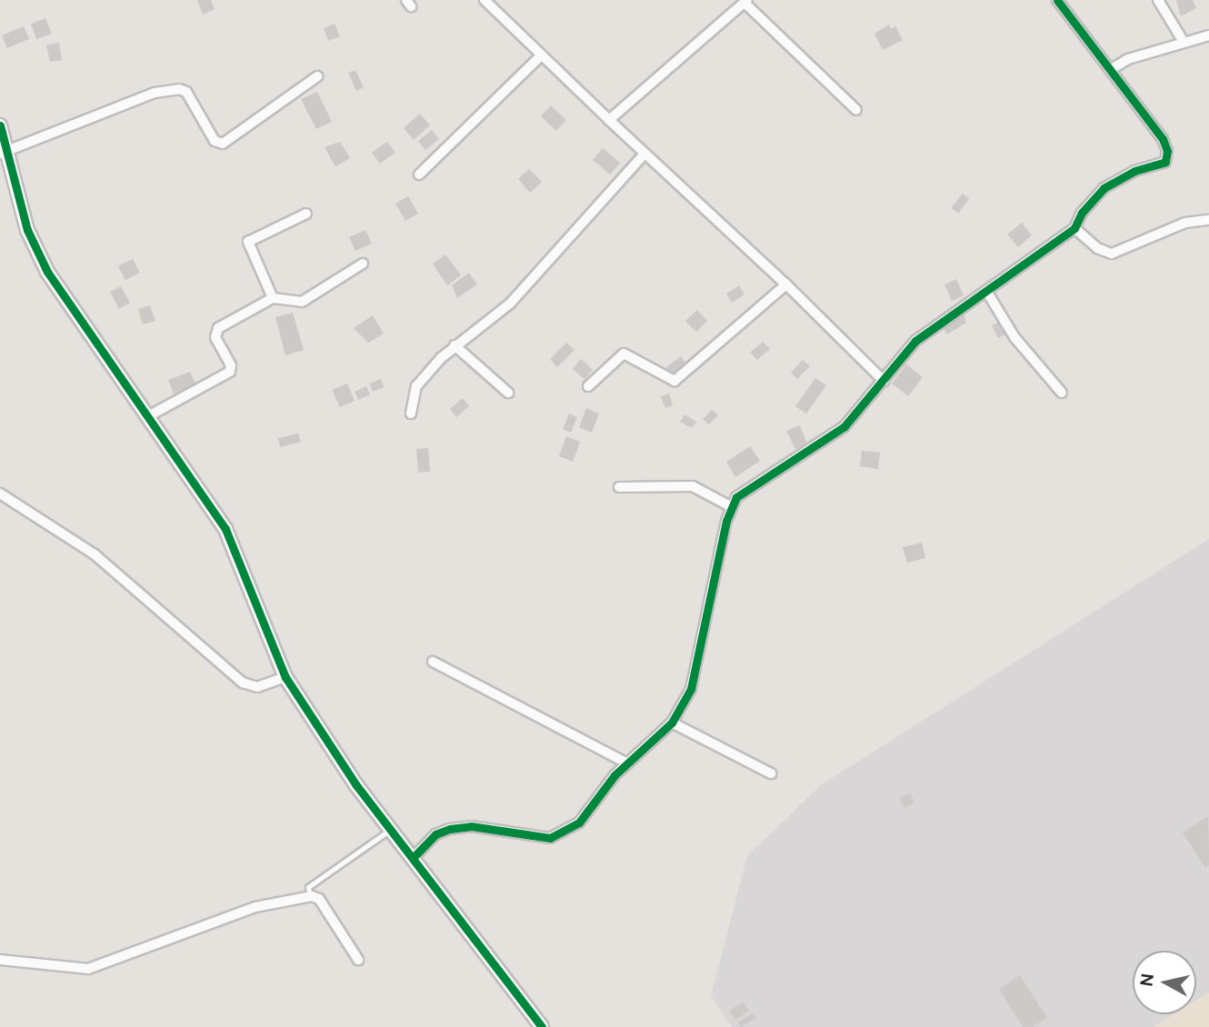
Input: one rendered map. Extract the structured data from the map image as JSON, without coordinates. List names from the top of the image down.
{
  "north": "left"
}
